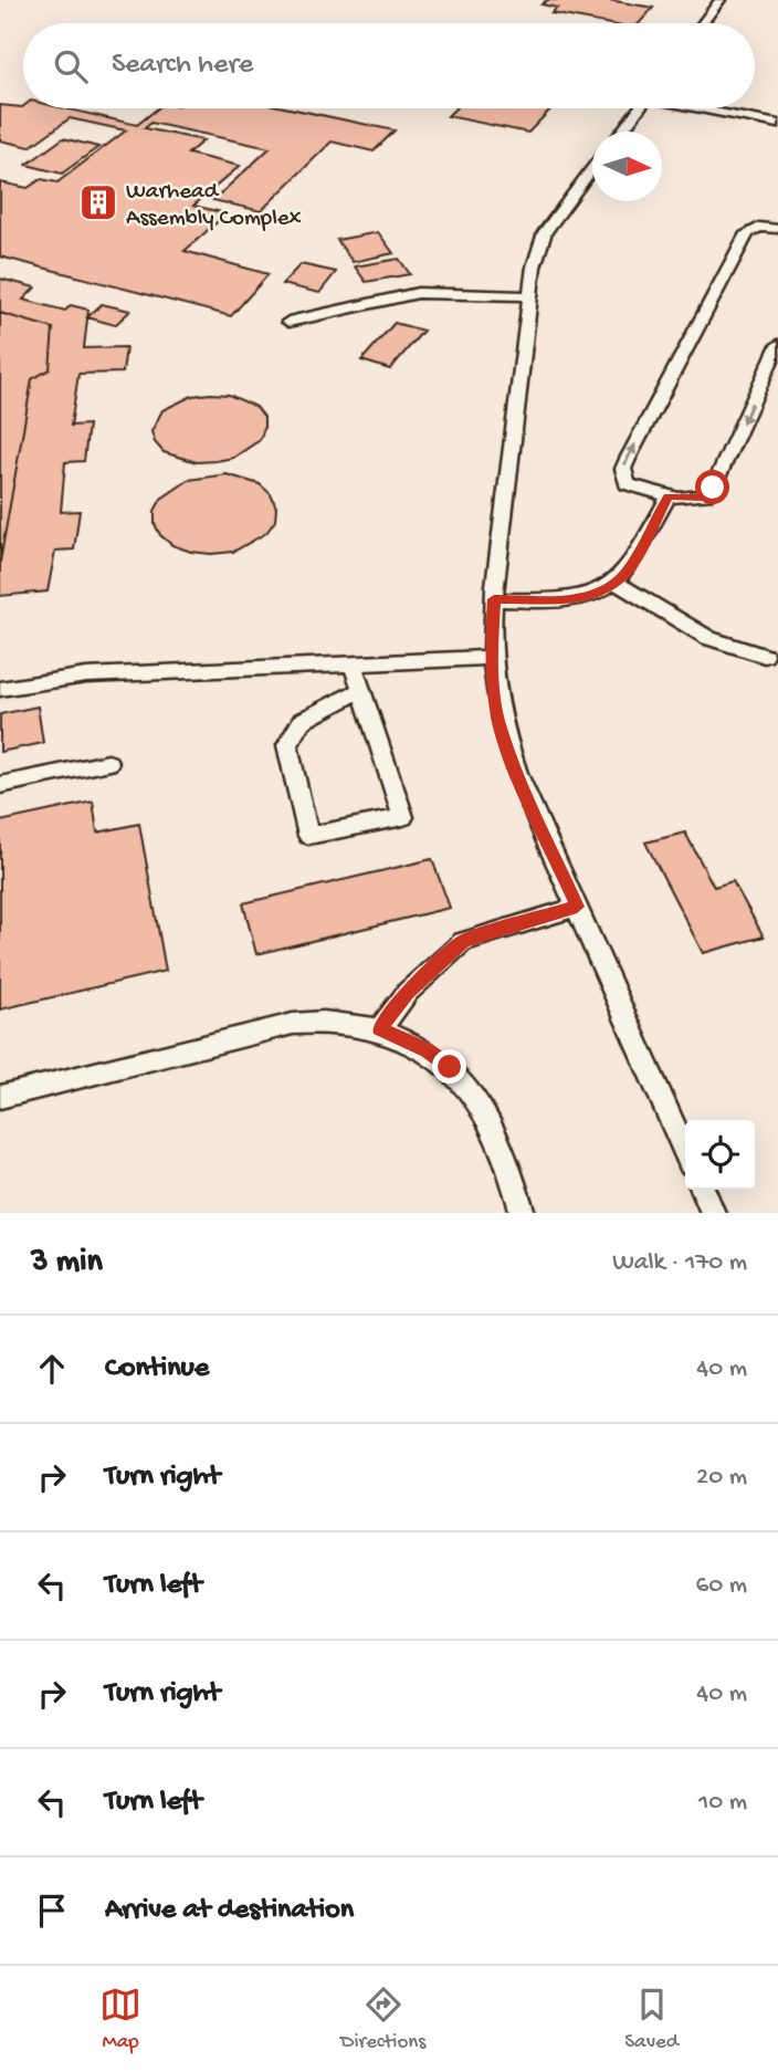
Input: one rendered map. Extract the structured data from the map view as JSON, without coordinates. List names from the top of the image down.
{
  "places": {
    "building": ["Warhead Assembly Complex"]
  },
  "north": "right",
  "page": {
    "search": "Search here",
    "heading": ["3 min", "Walk · 170 m"],
    "list": [
      ["Continue", "40 m"],
      ["Turn right", "20 m"],
      ["Turn left", "60 m"],
      ["Turn right", "40 m"],
      ["Turn left", "10 m"],
      "Arrive at destination"
    ],
    "nav": ["Map", "Directions", "Saved"]
  }
}
